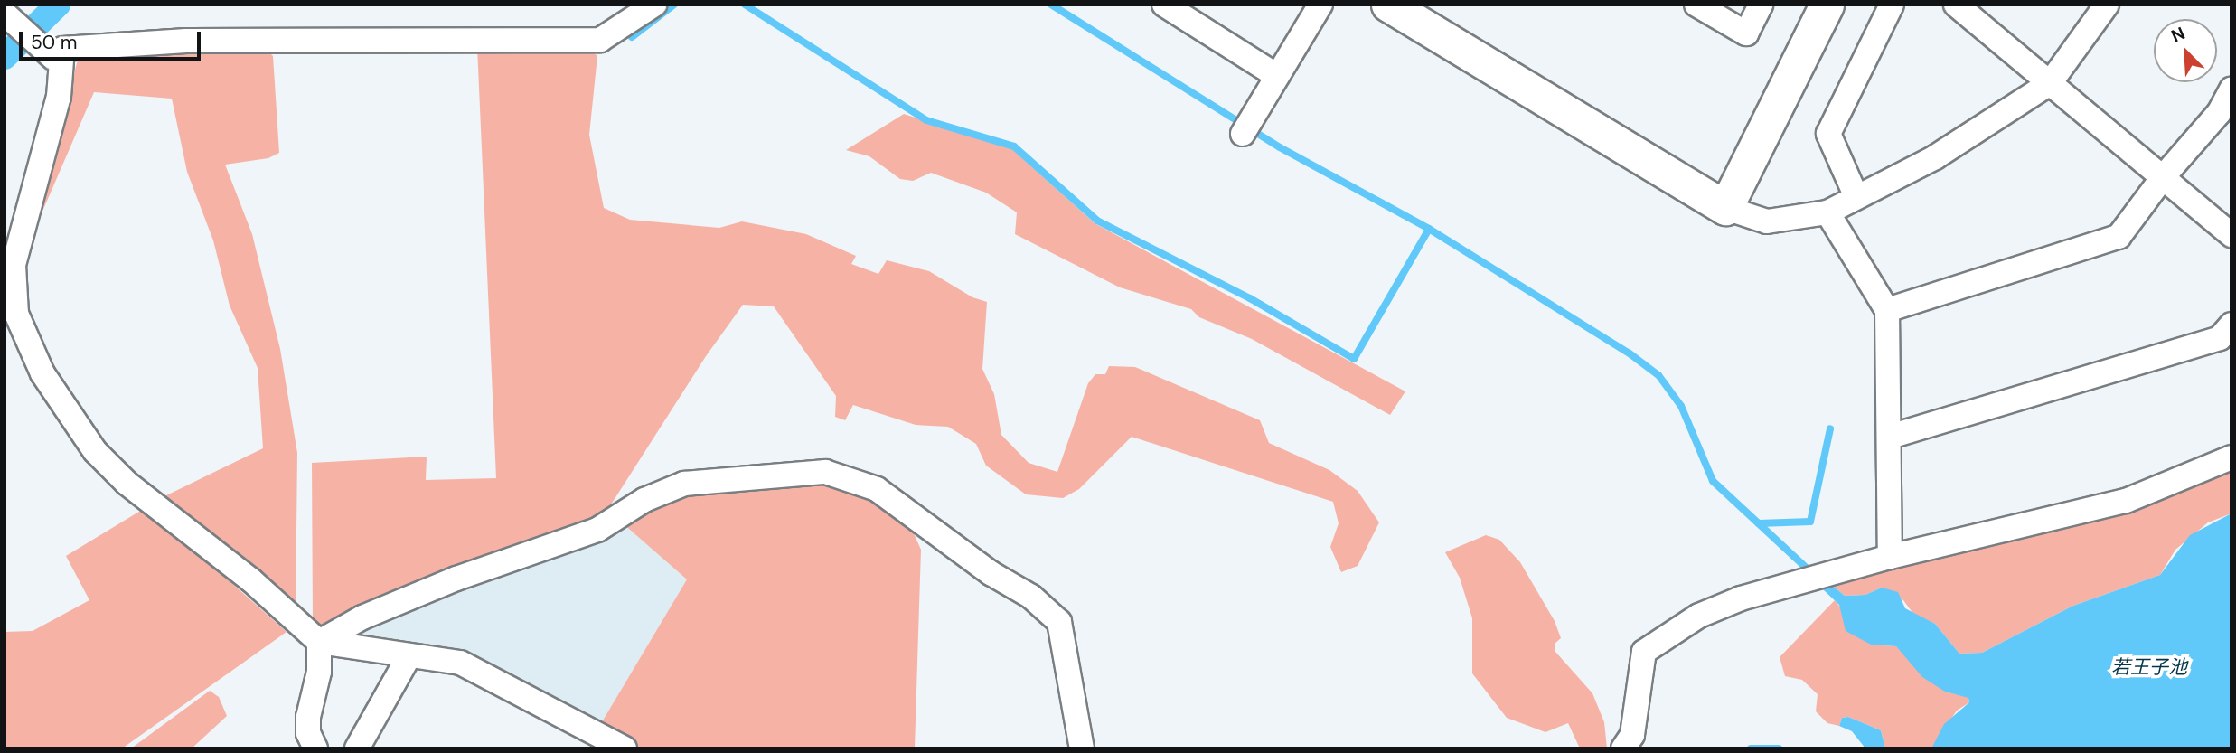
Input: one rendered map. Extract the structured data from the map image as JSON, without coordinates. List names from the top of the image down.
{
  "water": ["若王子池"],
  "scale_bar": "50 m",
  "north": "top left"
}
